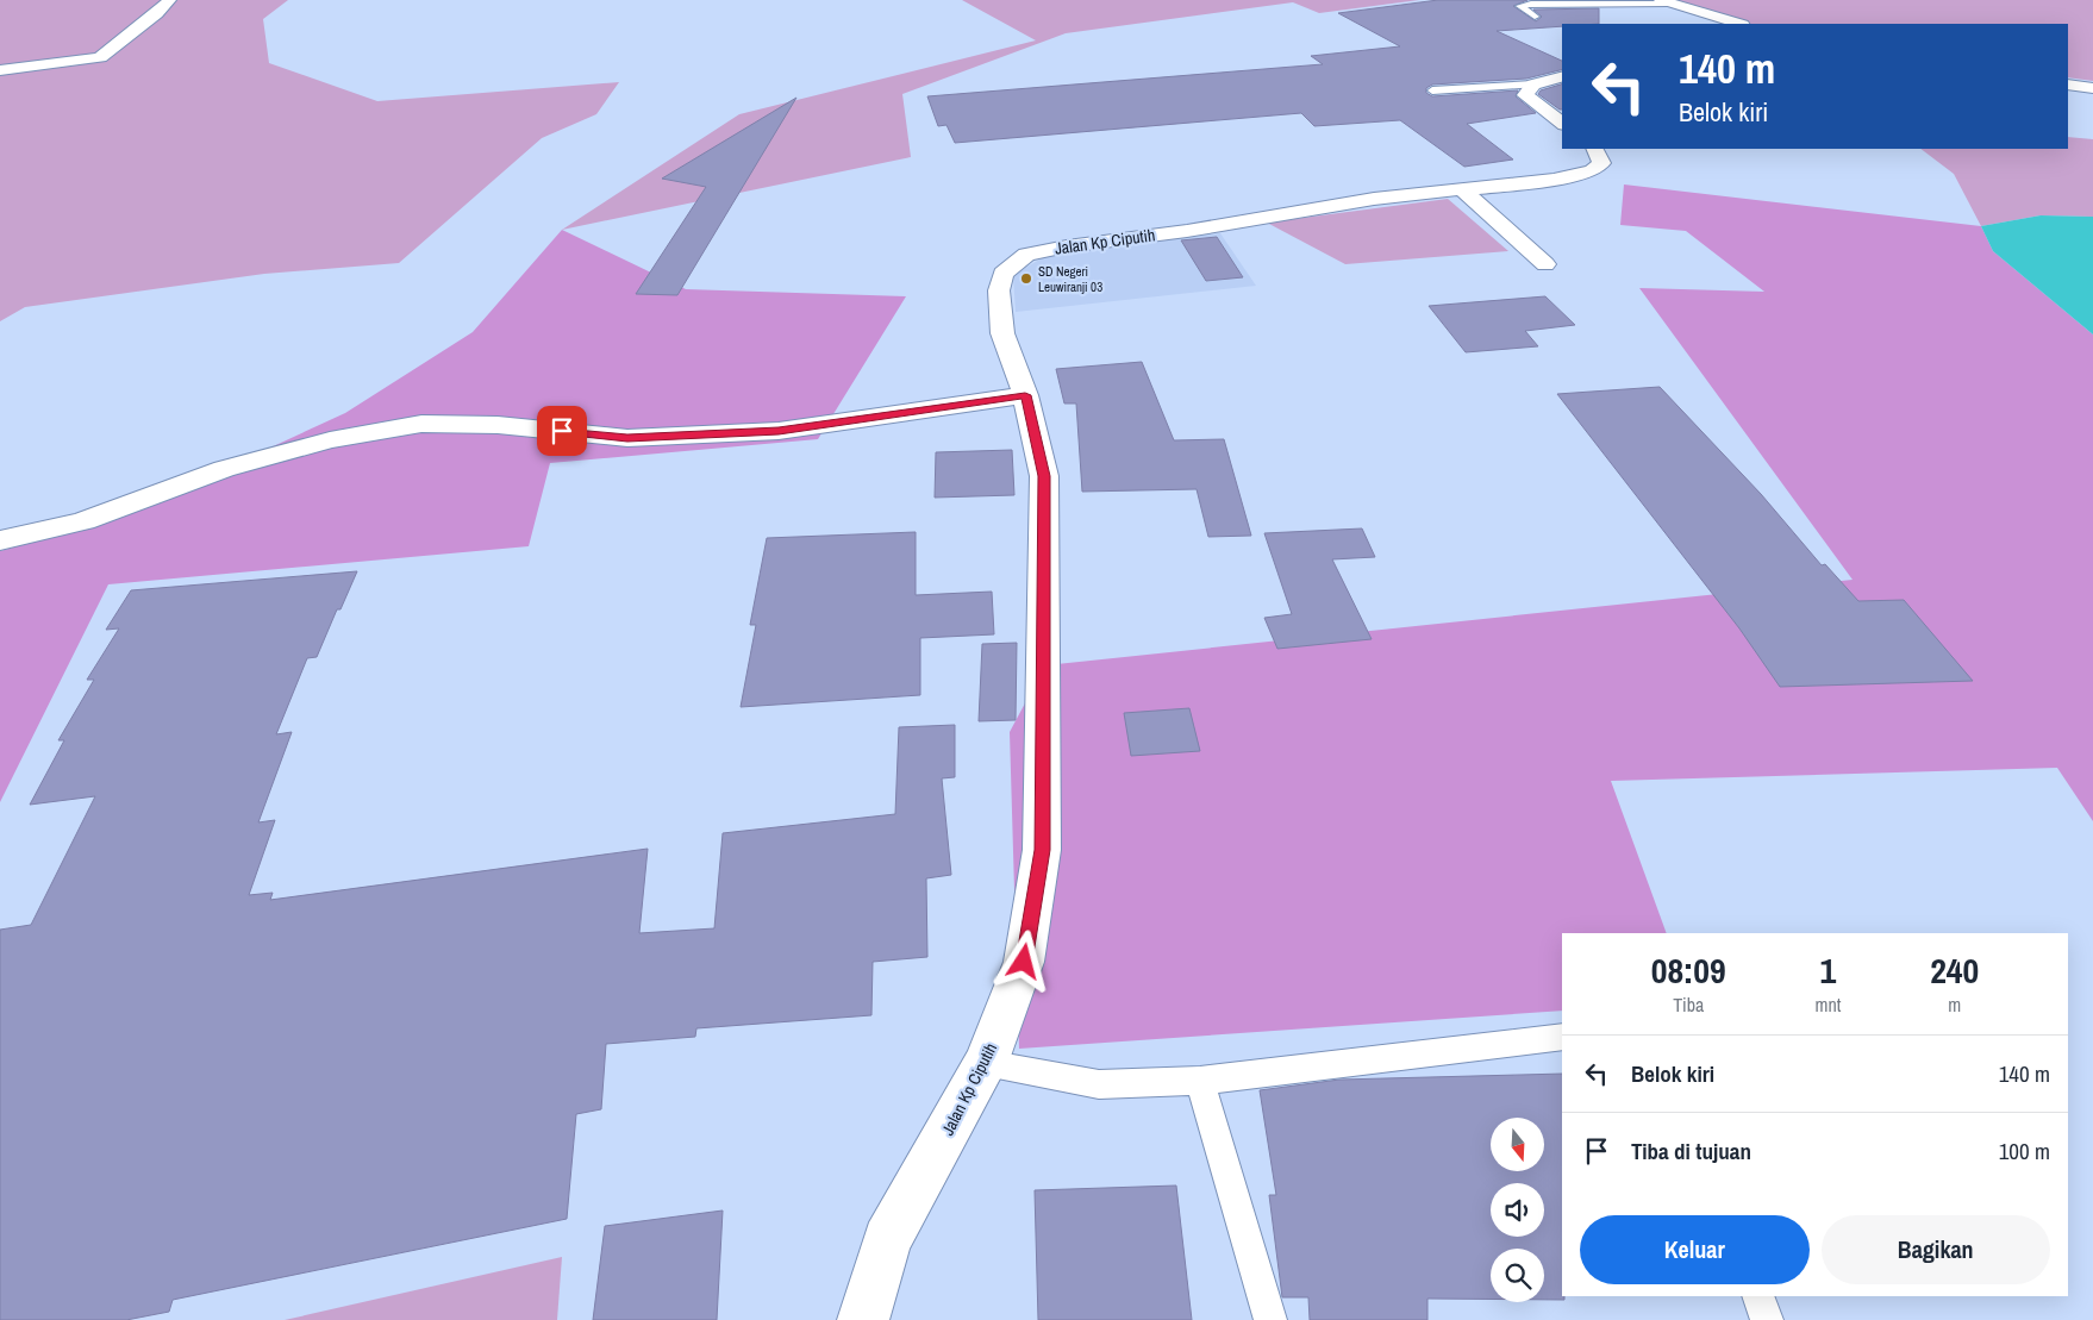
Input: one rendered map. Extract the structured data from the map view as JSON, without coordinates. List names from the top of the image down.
{
  "streets": {
    "street": ["Jalan Kp Ciputih"]
  },
  "places": ["SD Negeri Leuwiranji 03"],
  "north": "bottom",
  "page": {
    "turn": ["140 m", "Belok kiri"],
    "eta": [
      "08:09",
      "Tiba",
      "1",
      "mnt",
      "240",
      "m"
    ],
    "list": [
      {
        "name": "Belok kiri",
        "value": "140 m"
      },
      {
        "name": "Tiba di tujuan",
        "value": "100 m"
      }
    ],
    "buttons": ["Keluar", "Bagikan"]
  }
}
